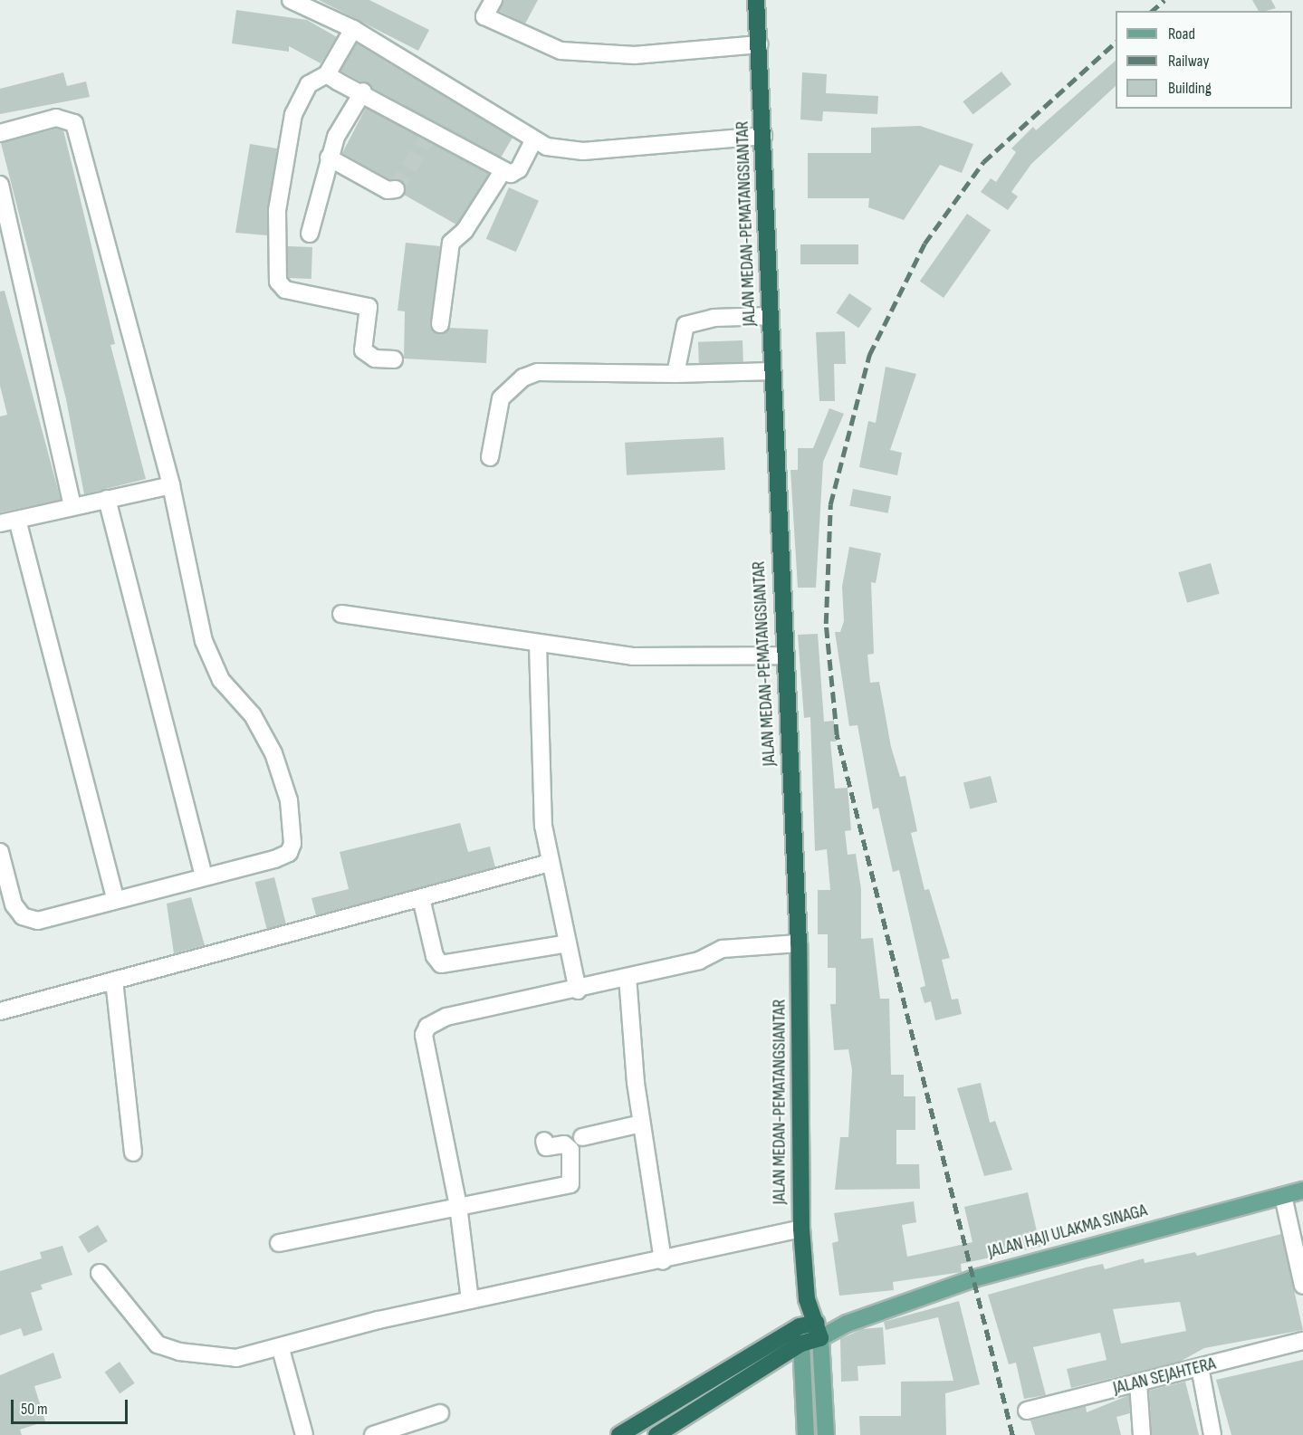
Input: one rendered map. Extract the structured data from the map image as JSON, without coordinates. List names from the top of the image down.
{
  "streets": {
    "highway": ["JALAN MEDAN-PEMATANGSIANTAR"],
    "main road": ["JALAN HAJI ULAKMA SINAGA"],
    "street": ["JALAN SEJAHTERA"]
  },
  "crossings": [
    ["JALAN MEDAN-PEMATANGSIANTAR", "JALAN HAJI ULAKMA SINAGA"]
  ],
  "legend": ["Road", "Railway", "Building"],
  "scale_bar": "50 m"
}
